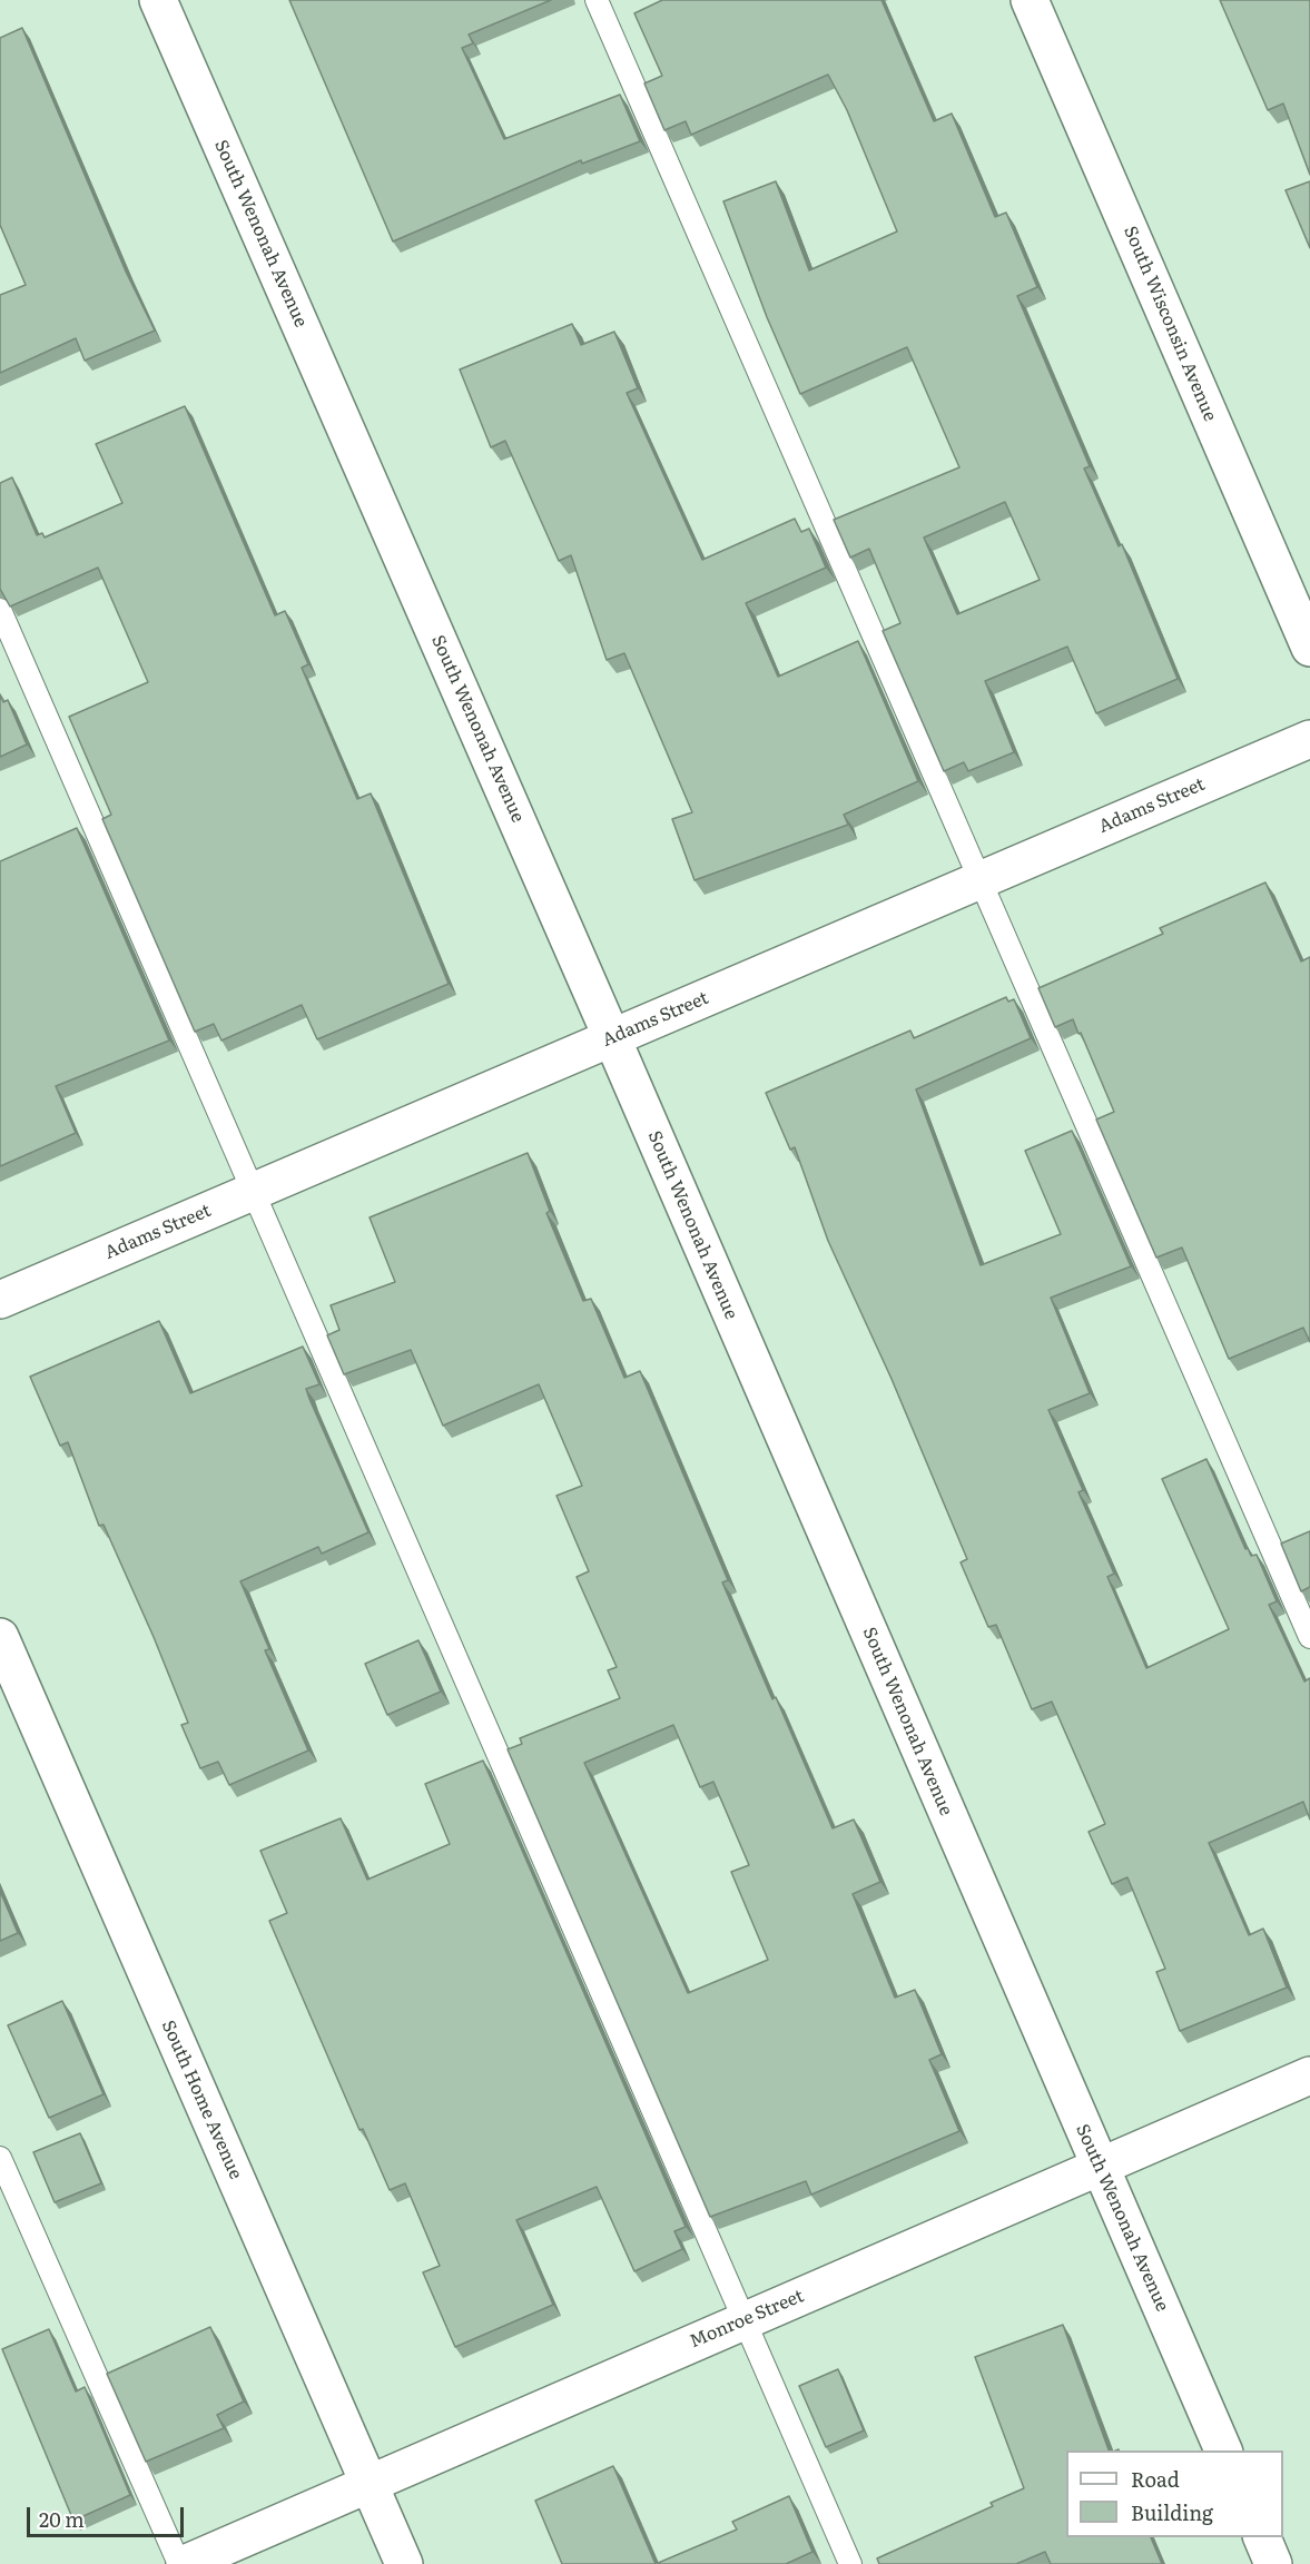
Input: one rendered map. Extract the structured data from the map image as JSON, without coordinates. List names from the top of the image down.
{
  "streets": {
    "street": [
      "South Wenonah Avenue",
      "South Wisconsin Avenue",
      "Adams Street",
      "South Home Avenue",
      "Monroe Street"
    ]
  },
  "crossings": [
    ["South Wenonah Avenue", "Adams Street"],
    ["South Wenonah Avenue", "Monroe Street"],
    ["South Home Avenue", "Monroe Street"]
  ],
  "legend": ["Road", "Building"],
  "scale_bar": "20 m"
}
